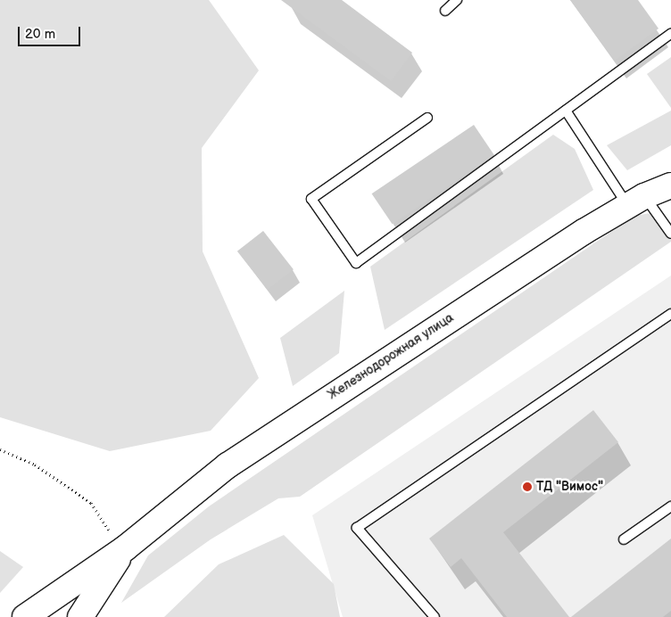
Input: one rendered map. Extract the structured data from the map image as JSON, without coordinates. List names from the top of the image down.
{
  "streets": {
    "street": ["Железнодорожная улица"]
  },
  "places": ["ТД \"Вимос\""],
  "scale_bar": "20 m"
}
